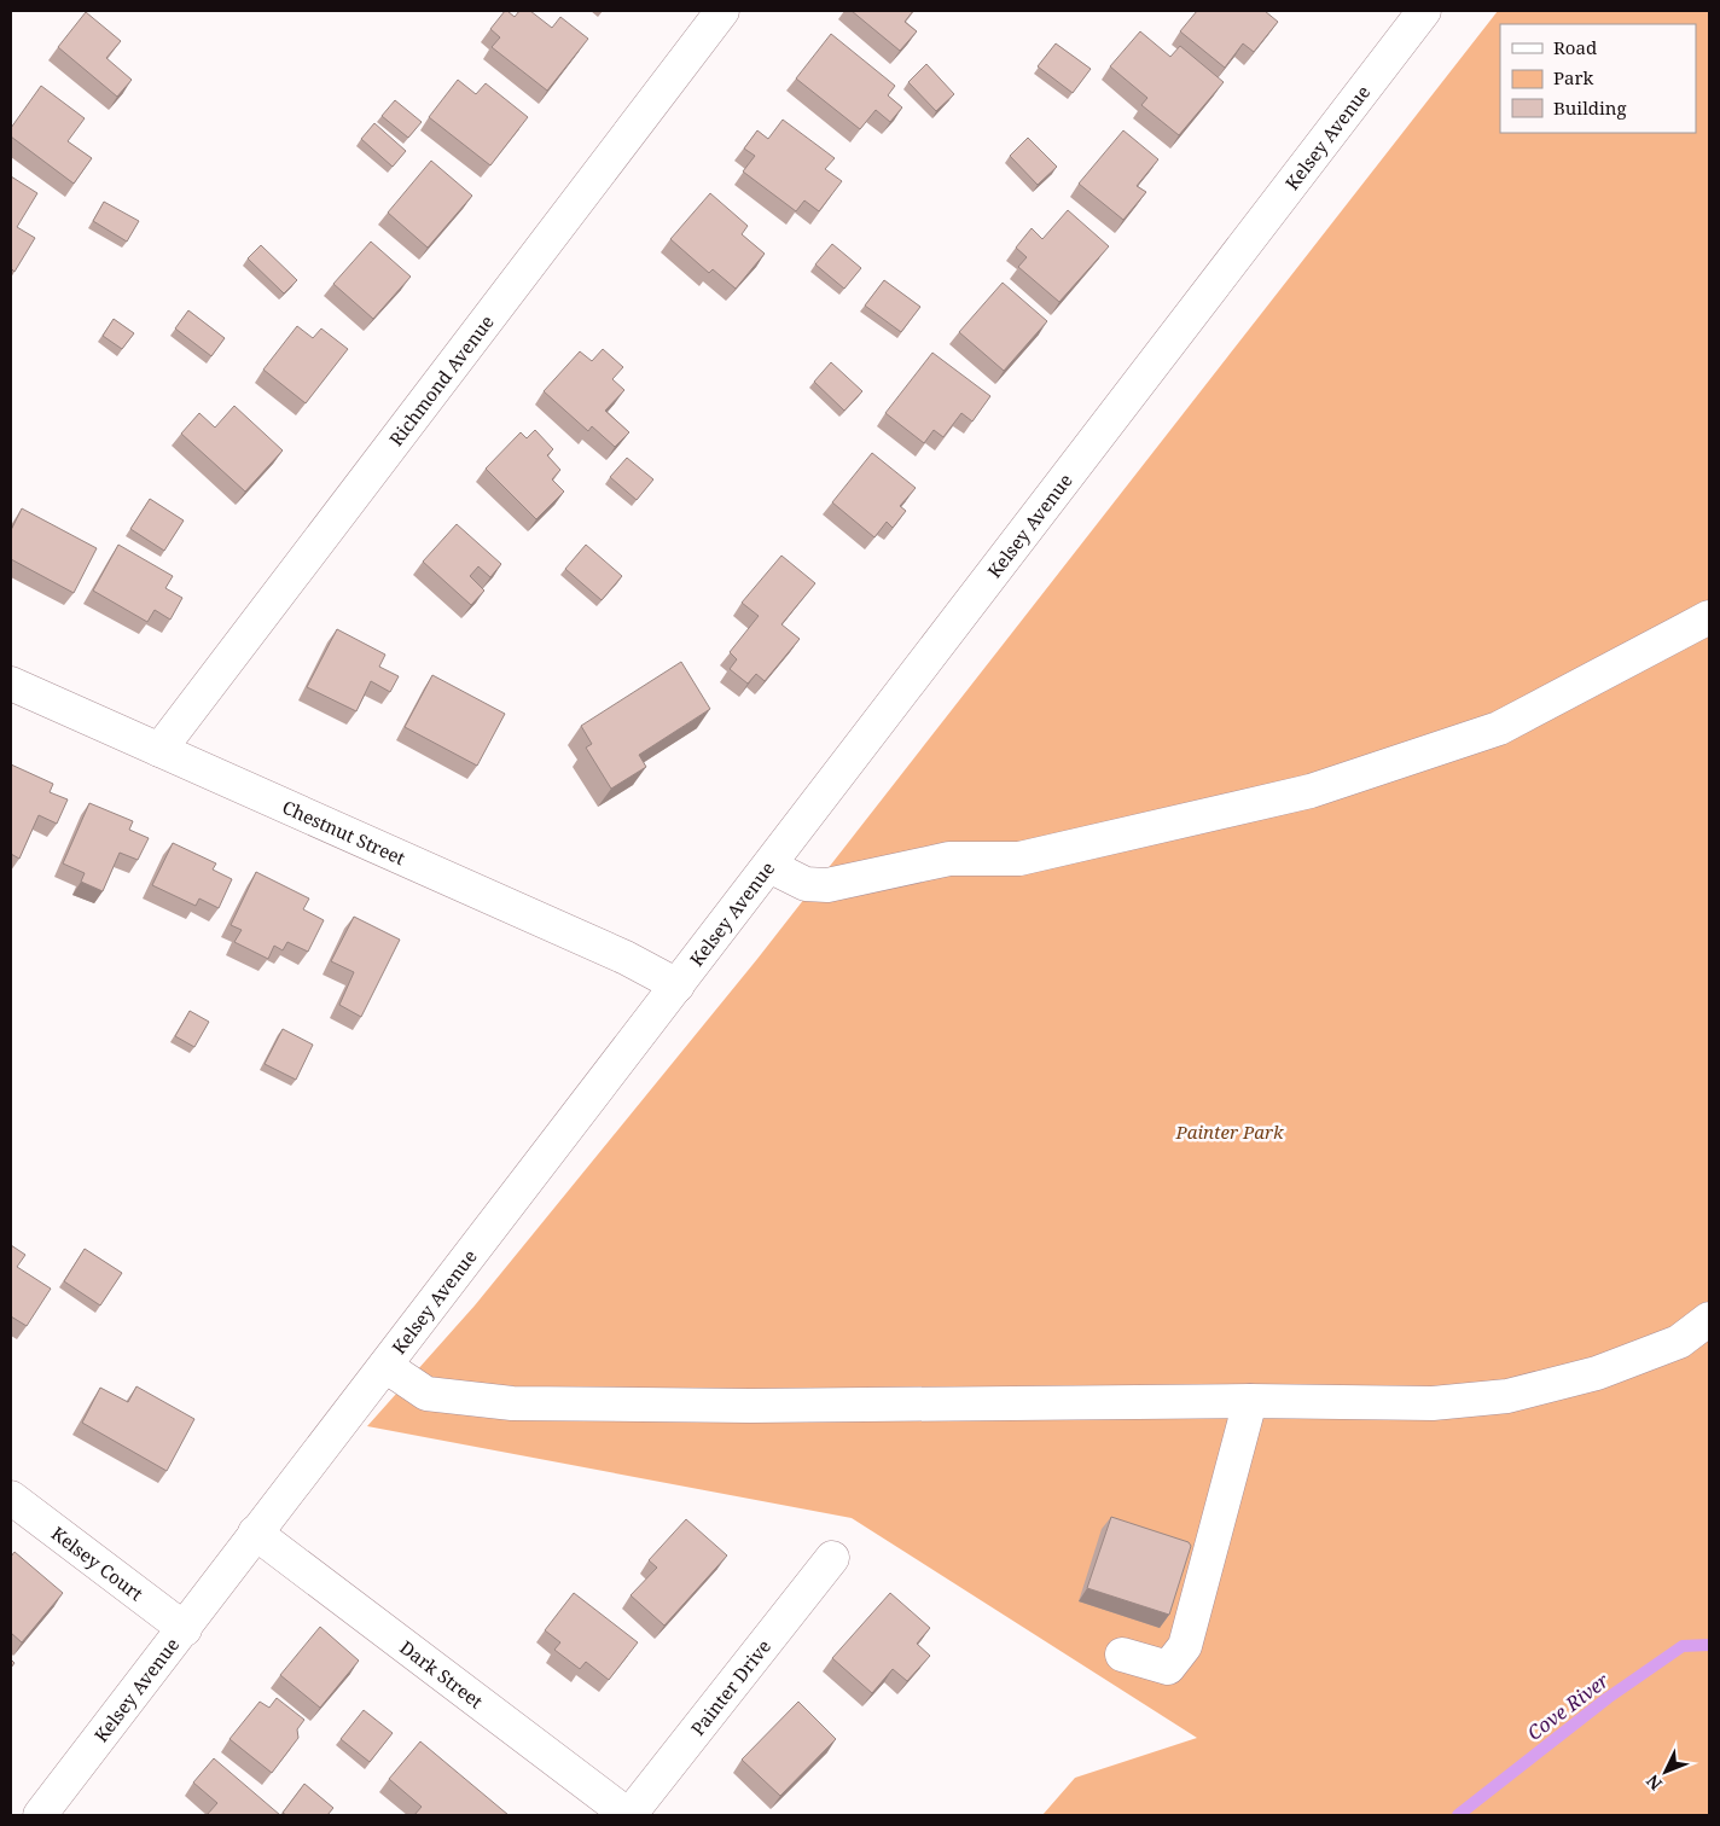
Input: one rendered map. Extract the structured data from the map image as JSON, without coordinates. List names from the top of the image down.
{
  "streets": {
    "street": [
      "Kelsey Avenue",
      "Richmond Avenue",
      "Chestnut Street",
      "Kelsey Court",
      "Dark Street",
      "Painter Drive"
    ]
  },
  "crossings": [
    ["Kelsey Avenue", "Chestnut Street"],
    ["Kelsey Avenue", "Kelsey Court"],
    ["Kelsey Avenue", "Dark Street"],
    ["Richmond Avenue", "Chestnut Street"],
    ["Dark Street", "Painter Drive"]
  ],
  "water": ["Cove River"],
  "parks": ["Painter Park"],
  "legend": ["Road", "Park", "Building"],
  "north": "bottom left"
}
